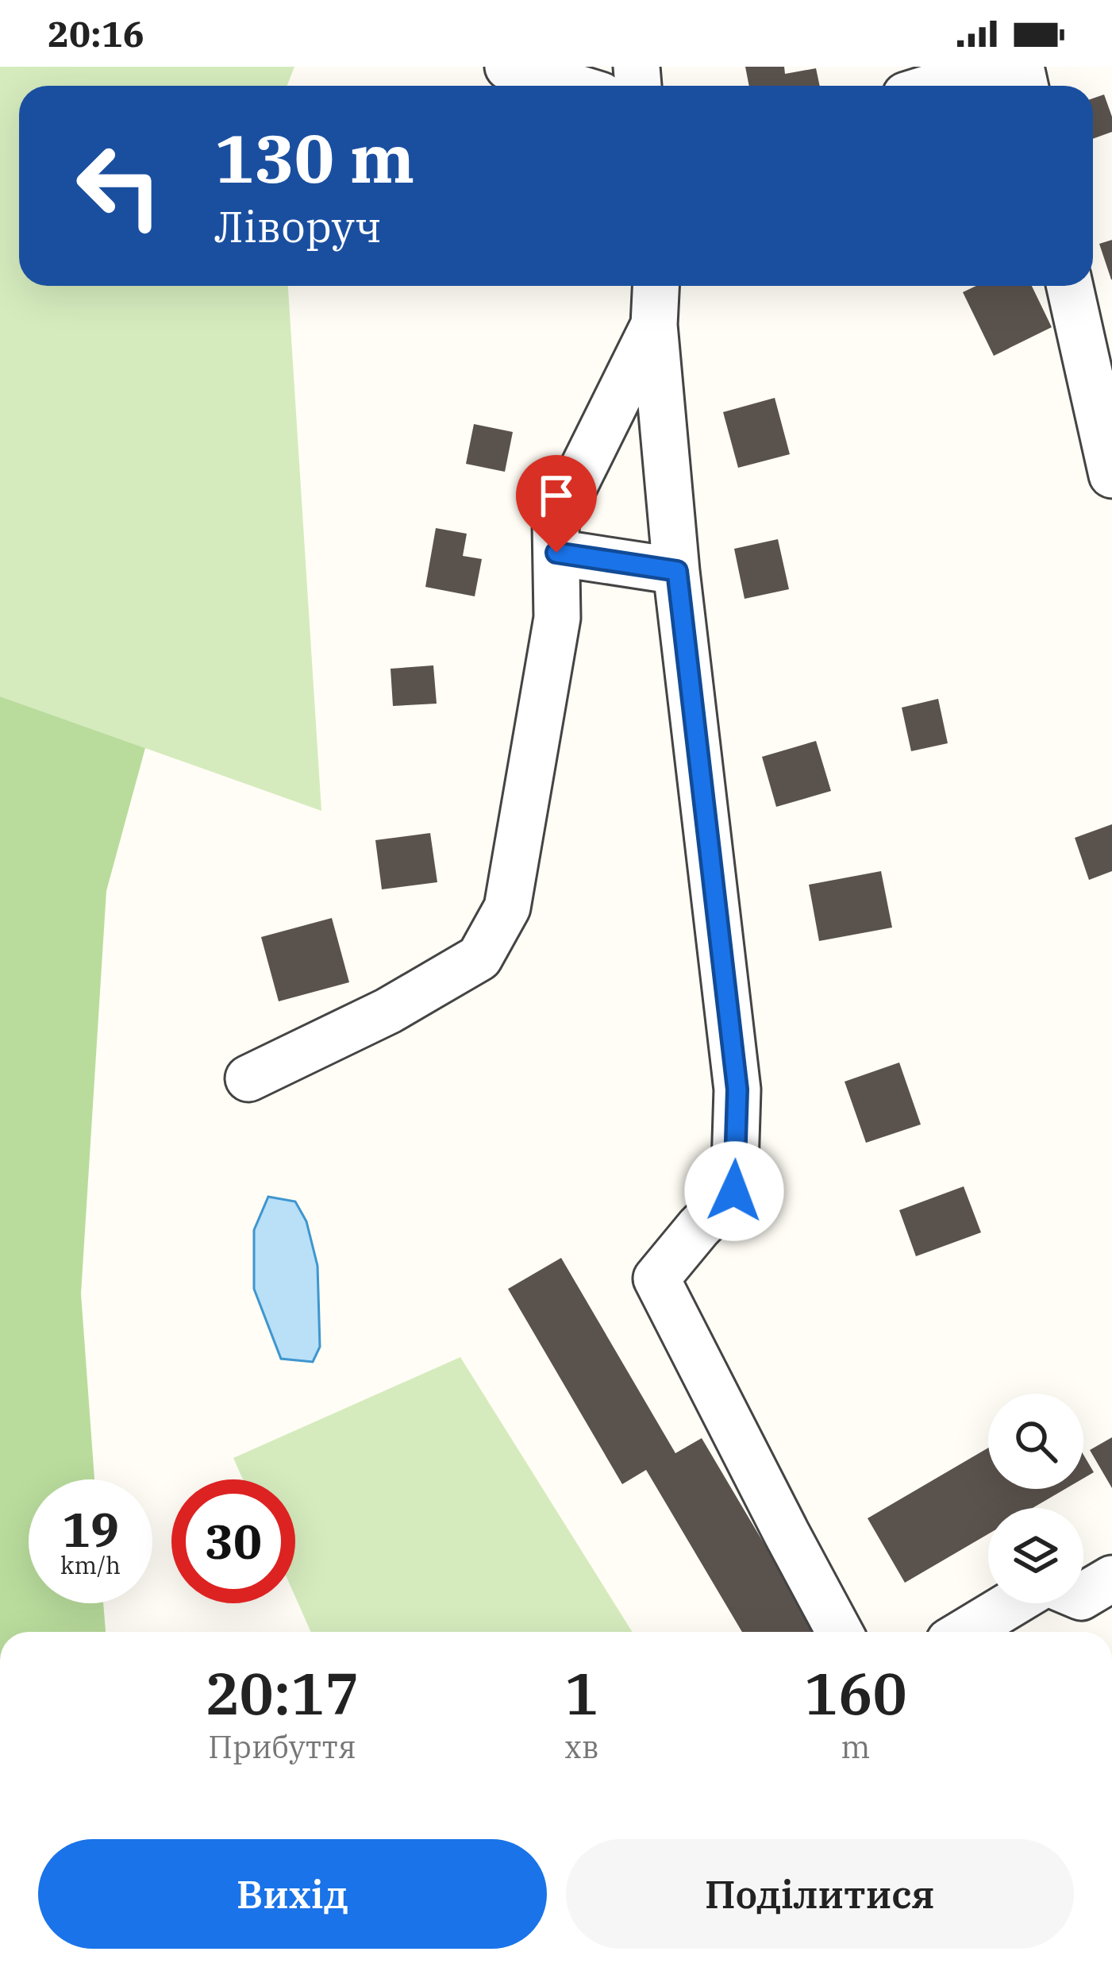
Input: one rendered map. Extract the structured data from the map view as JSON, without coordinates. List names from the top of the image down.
{
  "page": {
    "status": "20:16",
    "turn": ["130 m", "Ліворуч"],
    "speed": "19 km/h",
    "limit": "30",
    "eta": [
      "20:17",
      "Прибуття",
      "1",
      "хв",
      "160",
      "m"
    ],
    "buttons": ["Вихід", "Поділитися"]
  }
}
